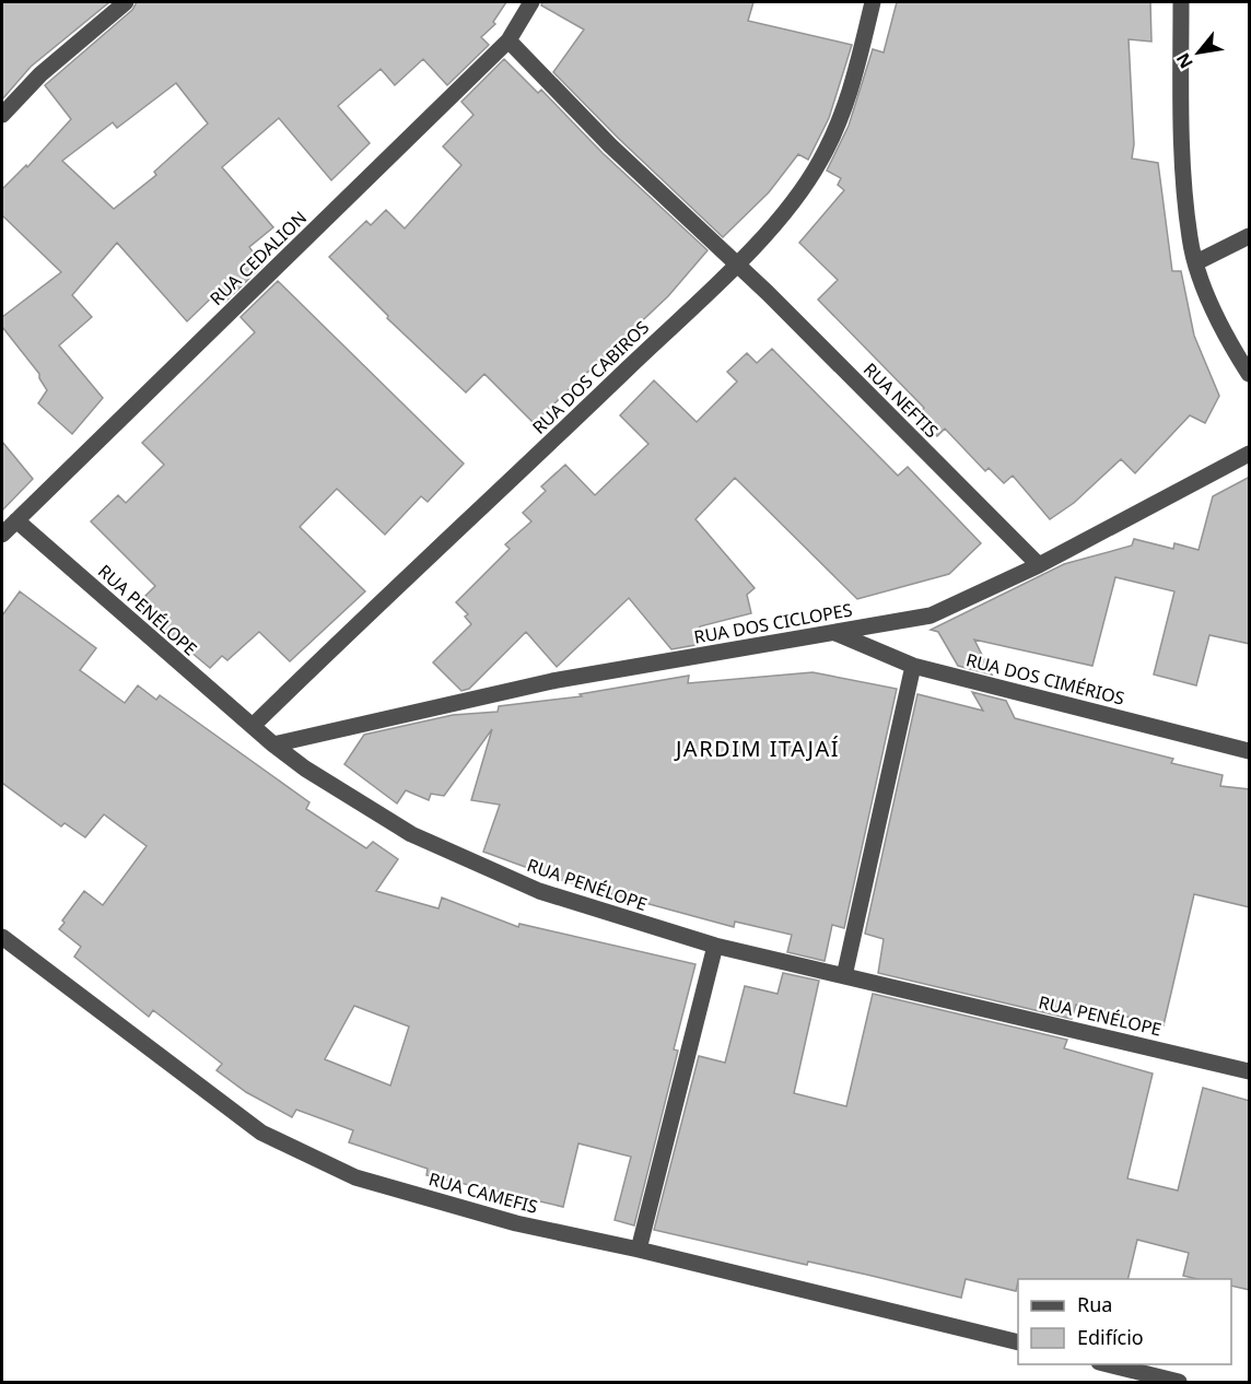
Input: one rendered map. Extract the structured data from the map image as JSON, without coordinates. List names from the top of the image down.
{
  "streets": {
    "street": [
      "RUA CEDALION",
      "RUA DOS CABIROS",
      "RUA NEFTIS",
      "RUA PENÉLOPE",
      "RUA DOS CICLOPES",
      "RUA DOS CIMÉRIOS",
      "RUA CAMEFIS"
    ]
  },
  "crossings": [
    ["RUA CEDALION", "RUA NEFTIS"],
    ["RUA CEDALION", "RUA PENÉLOPE"],
    ["RUA DOS CABIROS", "RUA NEFTIS"],
    ["RUA DOS CABIROS", "RUA PENÉLOPE"],
    ["RUA NEFTIS", "RUA DOS CICLOPES"],
    ["RUA PENÉLOPE", "RUA DOS CICLOPES"],
    ["RUA DOS CICLOPES", "RUA DOS CIMÉRIOS"]
  ],
  "districts": ["JARDIM ITAJAÍ"],
  "legend": ["Rua", "Edifício"],
  "north": "bottom left"
}
